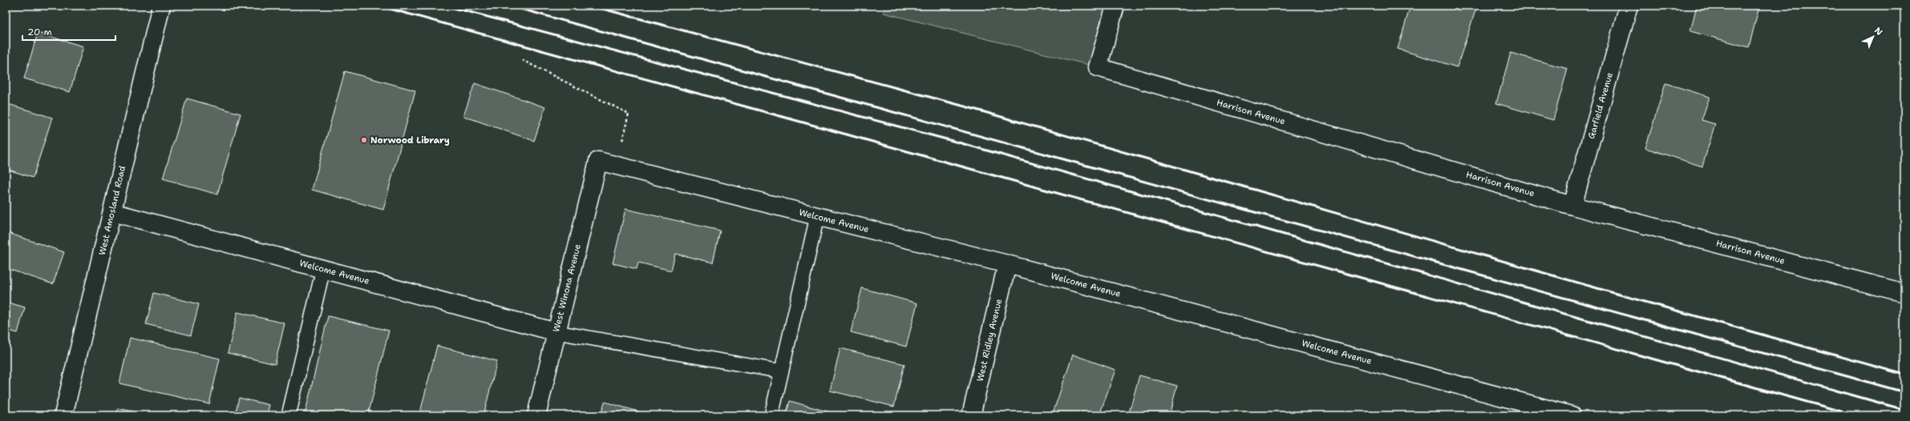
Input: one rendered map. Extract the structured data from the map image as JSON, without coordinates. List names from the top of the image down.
{
  "streets": {
    "street": [
      "Garfield Avenue",
      "Harrison Avenue",
      "West Amosland Road",
      "Welcome Avenue",
      "West Winona Avenue",
      "West Ridley Avenue"
    ]
  },
  "crossings": [
    ["Garfield Avenue", "Harrison Avenue"],
    ["West Amosland Road", "Welcome Avenue"],
    ["Welcome Avenue", "West Winona Avenue"],
    ["Welcome Avenue", "West Ridley Avenue"]
  ],
  "places": ["Norwood Library"],
  "scale_bar": "20 m",
  "north": "top right"
}
